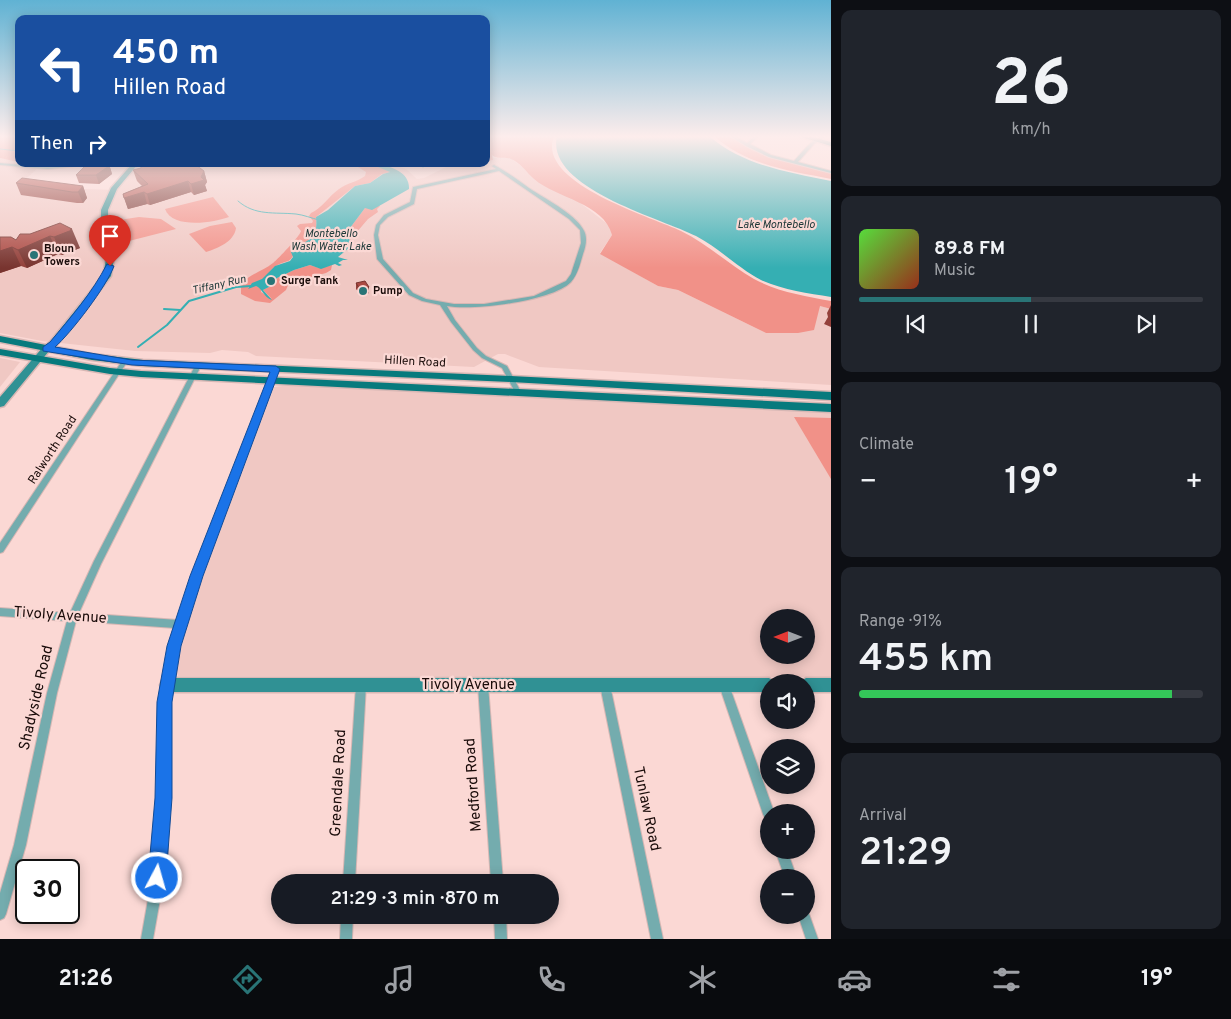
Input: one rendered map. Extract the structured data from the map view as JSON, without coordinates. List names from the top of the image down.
{
  "streets": {
    "main road": ["Hillen Road", "Tivoly Avenue"],
    "street": [
      "Ralworth Road",
      "Shadyside Road",
      "Greendale Road",
      "Medford Road",
      "Tunlaw Road"
    ]
  },
  "crossings": [
    ["Hillen Road", "Ralworth Road"],
    ["Hillen Road", "Shadyside Road"],
    ["Tivoly Avenue", "Shadyside Road"],
    ["Tivoly Avenue", "Greendale Road"],
    ["Tivoly Avenue", "Medford Road"],
    ["Tivoly Avenue", "Tunlaw Road"]
  ],
  "water": ["Lake Montebello", "Montebello Wash Water Lake", "Tiffany Run"],
  "places": ["Bloun Towers", "Surge Tank", "Pump"],
  "north": "left",
  "page": {
    "tile": [
      ["26", "km/h"],
      "Climate",
      ["Range · 91%", "455 km"],
      ["Arrival", "21:29"]
    ],
    "turn": ["450 m", "Hillen Road"],
    "then": "Then",
    "song": ["89.8 FM", "Music"],
    "heat": ["−", "19°", "+"],
    "map_buttons": ["+", "−"],
    "limit": "30",
    "trip": "21:29 · 3 min · 870 m",
    "tabs": ["21:26", "19°"]
  }
}
